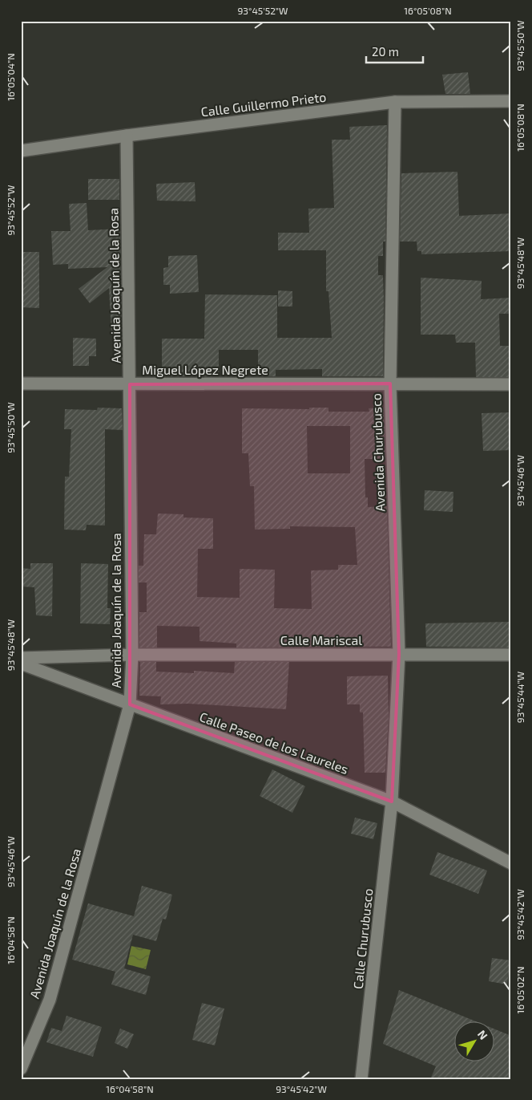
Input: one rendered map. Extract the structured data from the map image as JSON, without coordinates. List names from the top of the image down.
{
  "streets": {
    "street": [
      "Calle Guillermo Prieto",
      "Avenida Joaquín de la Rosa",
      "Miguel López Negrete",
      "Avenida Churubusco",
      "Calle Mariscal",
      "Calle Paseo de los Laureles",
      "Calle Churubusco"
    ]
  },
  "crossings": [
    ["Calle Guillermo Prieto", "Avenida Joaquín de la Rosa"],
    ["Calle Guillermo Prieto", "Avenida Churubusco"],
    ["Avenida Joaquín de la Rosa", "Miguel López Negrete"],
    ["Avenida Joaquín de la Rosa", "Calle Mariscal"],
    ["Avenida Joaquín de la Rosa", "Calle Paseo de los Laureles"],
    ["Miguel López Negrete", "Avenida Churubusco"],
    ["Avenida Churubusco", "Calle Mariscal"],
    ["Avenida Churubusco", "Calle Paseo de los Laureles"],
    ["Avenida Churubusco", "Calle Churubusco"],
    ["Calle Paseo de los Laureles", "Calle Churubusco"]
  ],
  "scale_bar": "20 m",
  "north": "top right",
  "coordinates": [
    "93°45'52\"W",
    "16°05'08\"N",
    "93°45'50\"W",
    "16°05'04\"N",
    "93°45'48\"W",
    "93°45'46\"W",
    "93°45'44\"W",
    "93°45'42\"W",
    "16°04'58\"N",
    "16°05'02\"N"
  ]
}
